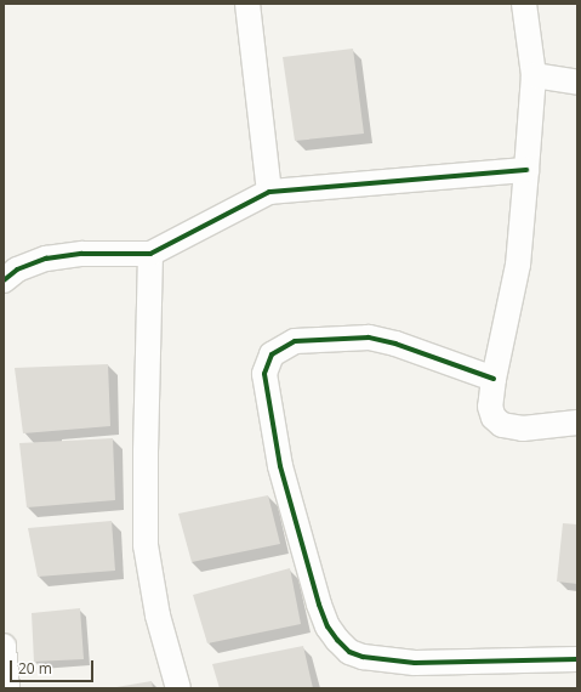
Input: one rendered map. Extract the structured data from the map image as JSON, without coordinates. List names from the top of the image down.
{
  "scale_bar": "20 m"
}
